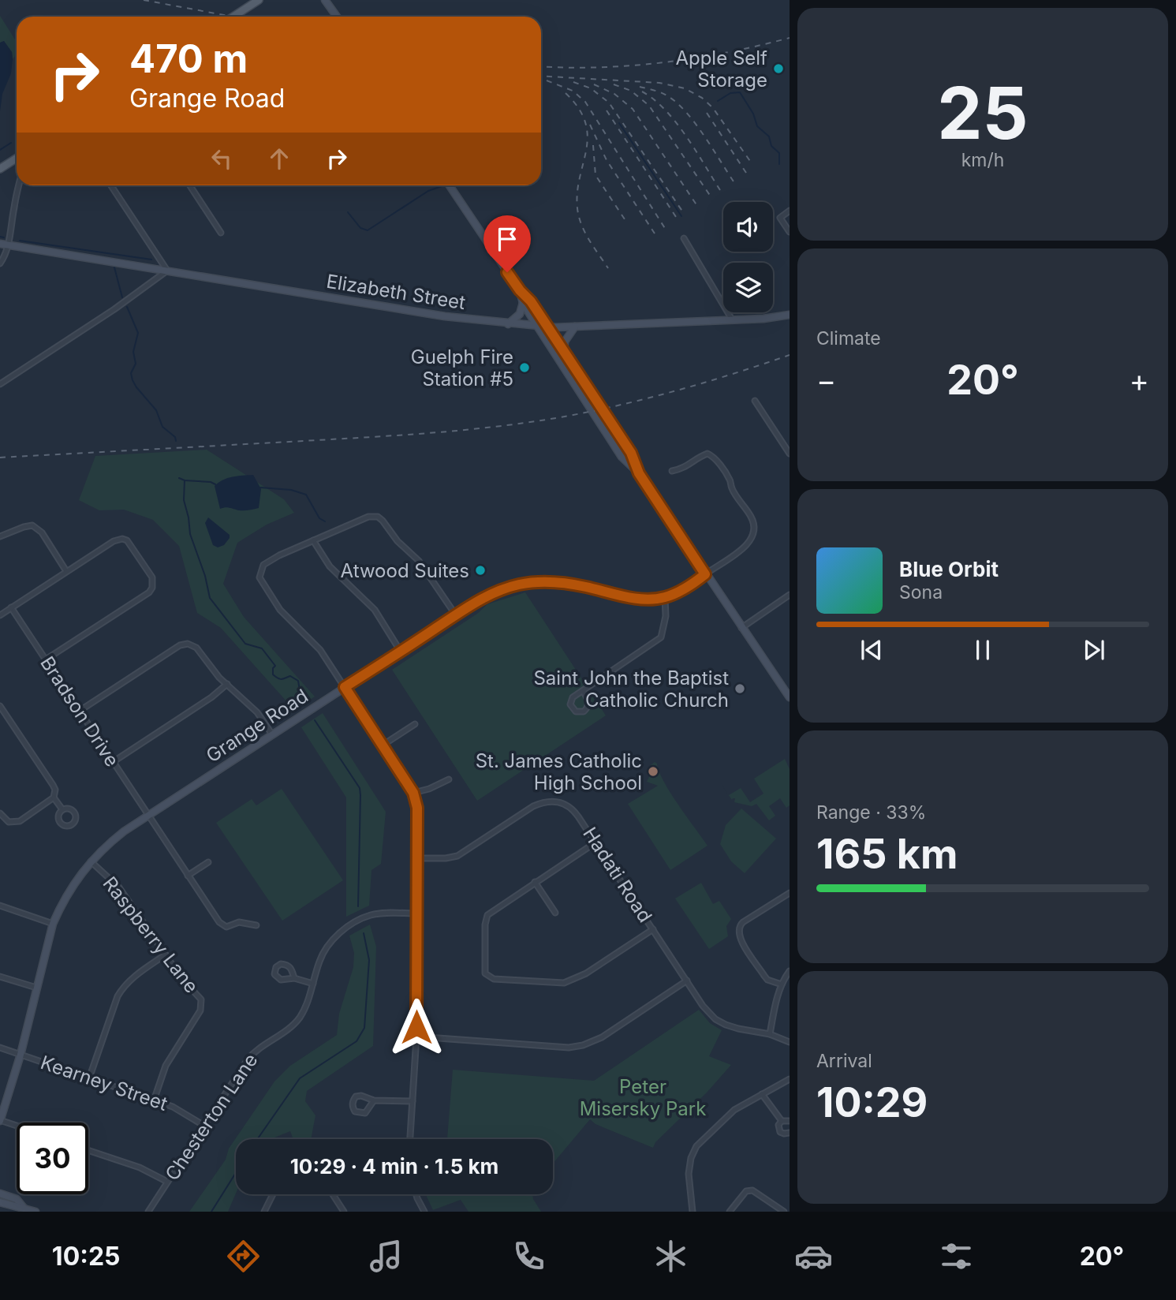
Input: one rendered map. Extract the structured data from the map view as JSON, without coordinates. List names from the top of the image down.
{
  "streets": {
    "main road": ["Elizabeth Street", "Grange Road"],
    "street": [
      "Bradson Drive",
      "Hadati Road",
      "Raspberry Lane",
      "Kearney Street",
      "Chesterton Lane"
    ]
  },
  "crossings": [
    ["Bradson Drive", "Grange Road"],
    ["Grange Road", "Raspberry Lane"],
    ["Grange Road", "Kearney Street"],
    ["Raspberry Lane", "Kearney Street"],
    ["Kearney Street", "Chesterton Lane"]
  ],
  "parks": ["Peter Misersky Park"],
  "places": [
    "Apple Self Storage",
    "Guelph Fire Station #5",
    "Atwood Suites",
    "Saint John the Baptist Catholic Church",
    "St. James Catholic High School"
  ],
  "page": {
    "tile": [
      ["25", "km/h"],
      "Climate",
      ["Range · 33%", "165 km"],
      ["Arrival", "10:29"]
    ],
    "turn": ["470 m", "Grange Road"],
    "heat": ["−", "20°", "+"],
    "song": ["Blue Orbit", "Sona"],
    "limit": "30",
    "trip": "10:29 · 4 min · 1.5 km",
    "tabs": ["10:25", "20°"]
  }
}
